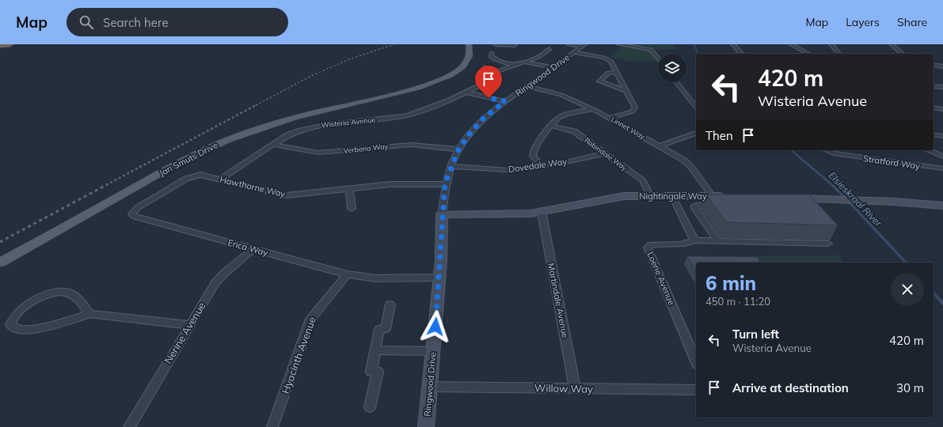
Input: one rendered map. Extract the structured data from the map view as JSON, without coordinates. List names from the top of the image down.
{
  "streets": {
    "main road": ["Jan Smuts Drive"],
    "street": [
      "Ringwood Drive",
      "Wisteria Avenue",
      "Linnet Way",
      "Verbena Way",
      "Robindale Way",
      "Stratford Way",
      "Dovedale Way",
      "Hawthorne Way",
      "Nightingale Way",
      "Erica Way",
      "Loerie Avenue",
      "Martindale Avenue",
      "Nerine Avenue",
      "Hyacinth Avenue",
      "Willow Way"
    ]
  },
  "crossings": [
    ["Ringwood Drive", "Linnet Way"],
    ["Ringwood Drive", "Verbena Way"],
    ["Ringwood Drive", "Dovedale Way"],
    ["Ringwood Drive", "Hawthorne Way"],
    ["Ringwood Drive", "Nightingale Way"],
    ["Ringwood Drive", "Erica Way"],
    ["Ringwood Drive", "Willow Way"],
    ["Wisteria Avenue", "Verbena Way"],
    ["Wisteria Avenue", "Hawthorne Way"],
    ["Linnet Way", "Nightingale Way"],
    ["Robindale Way", "Dovedale Way"],
    ["Robindale Way", "Nightingale Way"],
    ["Hawthorne Way", "Erica Way"],
    ["Nightingale Way", "Martindale Avenue"],
    ["Erica Way", "Nerine Avenue"],
    ["Erica Way", "Hyacinth Avenue"],
    ["Martindale Avenue", "Willow Way"]
  ],
  "water": ["Elsieskraal River"],
  "page": {
    "header": "Map",
    "search": "Search here",
    "nav": ["Map", "Layers", "Share"],
    "turn": ["420 m", "Wisteria Avenue"],
    "then": "Then",
    "heading": ["6 min", "450 m · 11:20"],
    "list": [
      {
        "name": "Turn left",
        "note": "Wisteria Avenue",
        "value": "420 m"
      },
      {
        "name": "Arrive at destination",
        "value": "30 m"
      }
    ]
  }
}
